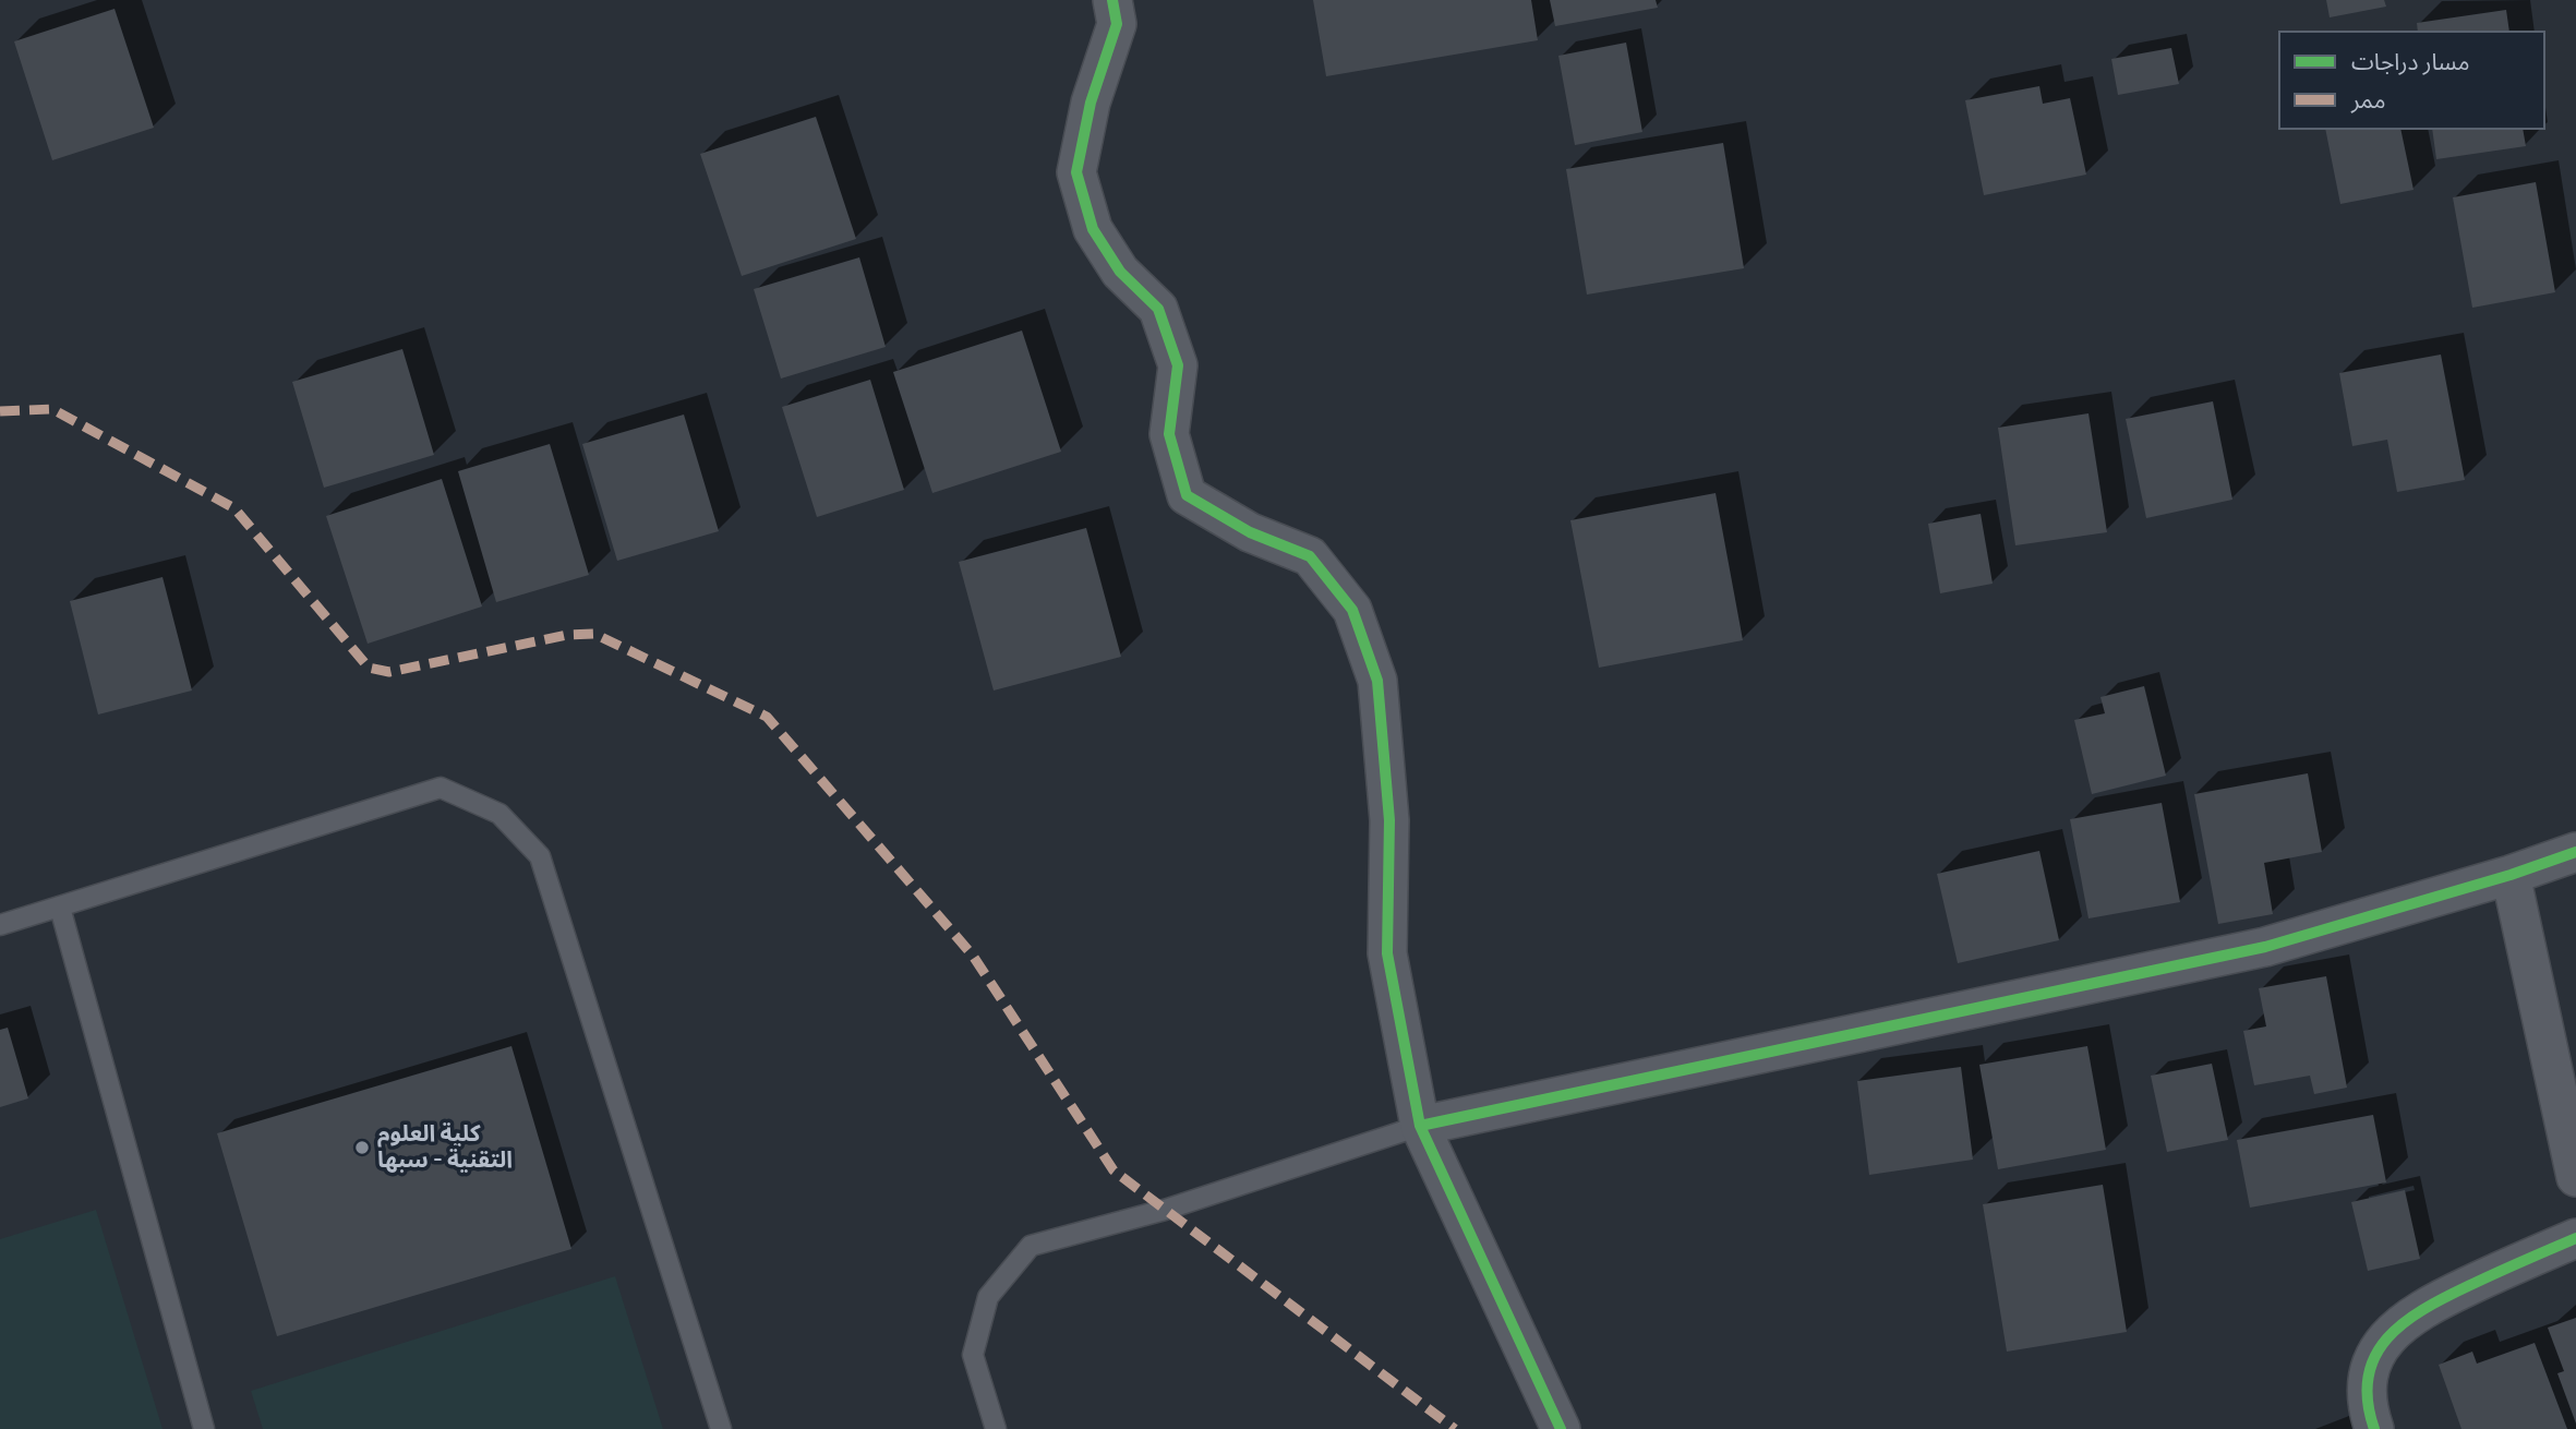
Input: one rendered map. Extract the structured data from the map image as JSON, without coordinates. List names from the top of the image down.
{
  "places": ["كلية العلوم التقنية - سبها"],
  "legend": ["مسار دراجات", "ممر"]
}
